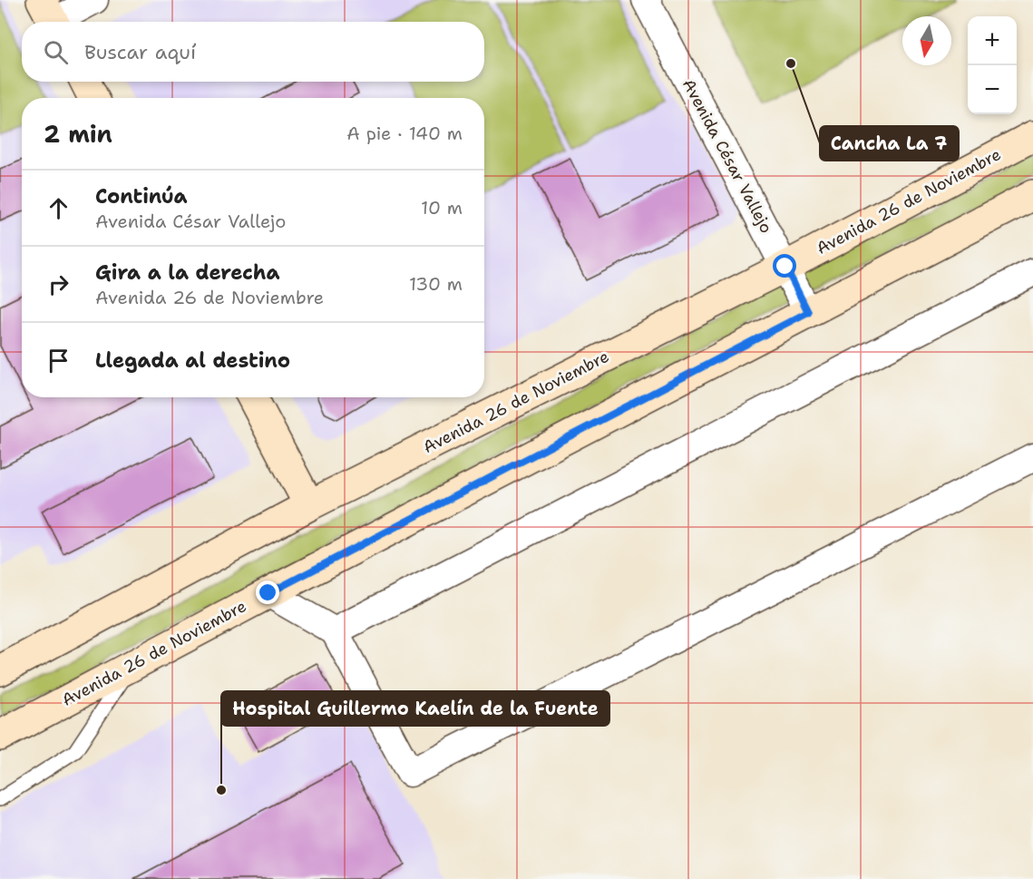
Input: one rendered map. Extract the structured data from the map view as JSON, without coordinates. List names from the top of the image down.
{
  "streets": {
    "main road": ["Avenida 26 de Noviembre"],
    "street": ["Avenida César Vallejo"]
  },
  "crossings": [
    ["Avenida César Vallejo", "Avenida 26 de Noviembre"]
  ],
  "places": ["Cancha La 7", "Hospital Guillermo Kaelín de la Fuente"],
  "north": "bottom",
  "page": {
    "map_buttons": ["+", "−"],
    "search": "Buscar aquí",
    "heading": ["2 min", "A pie · 140 m"],
    "list": [
      ["Continúa", "Avenida César Vallejo", "10 m"],
      ["Gira a la derecha", "Avenida 26 de Noviembre", "130 m"],
      "Llegada al destino"
    ]
  }
}
